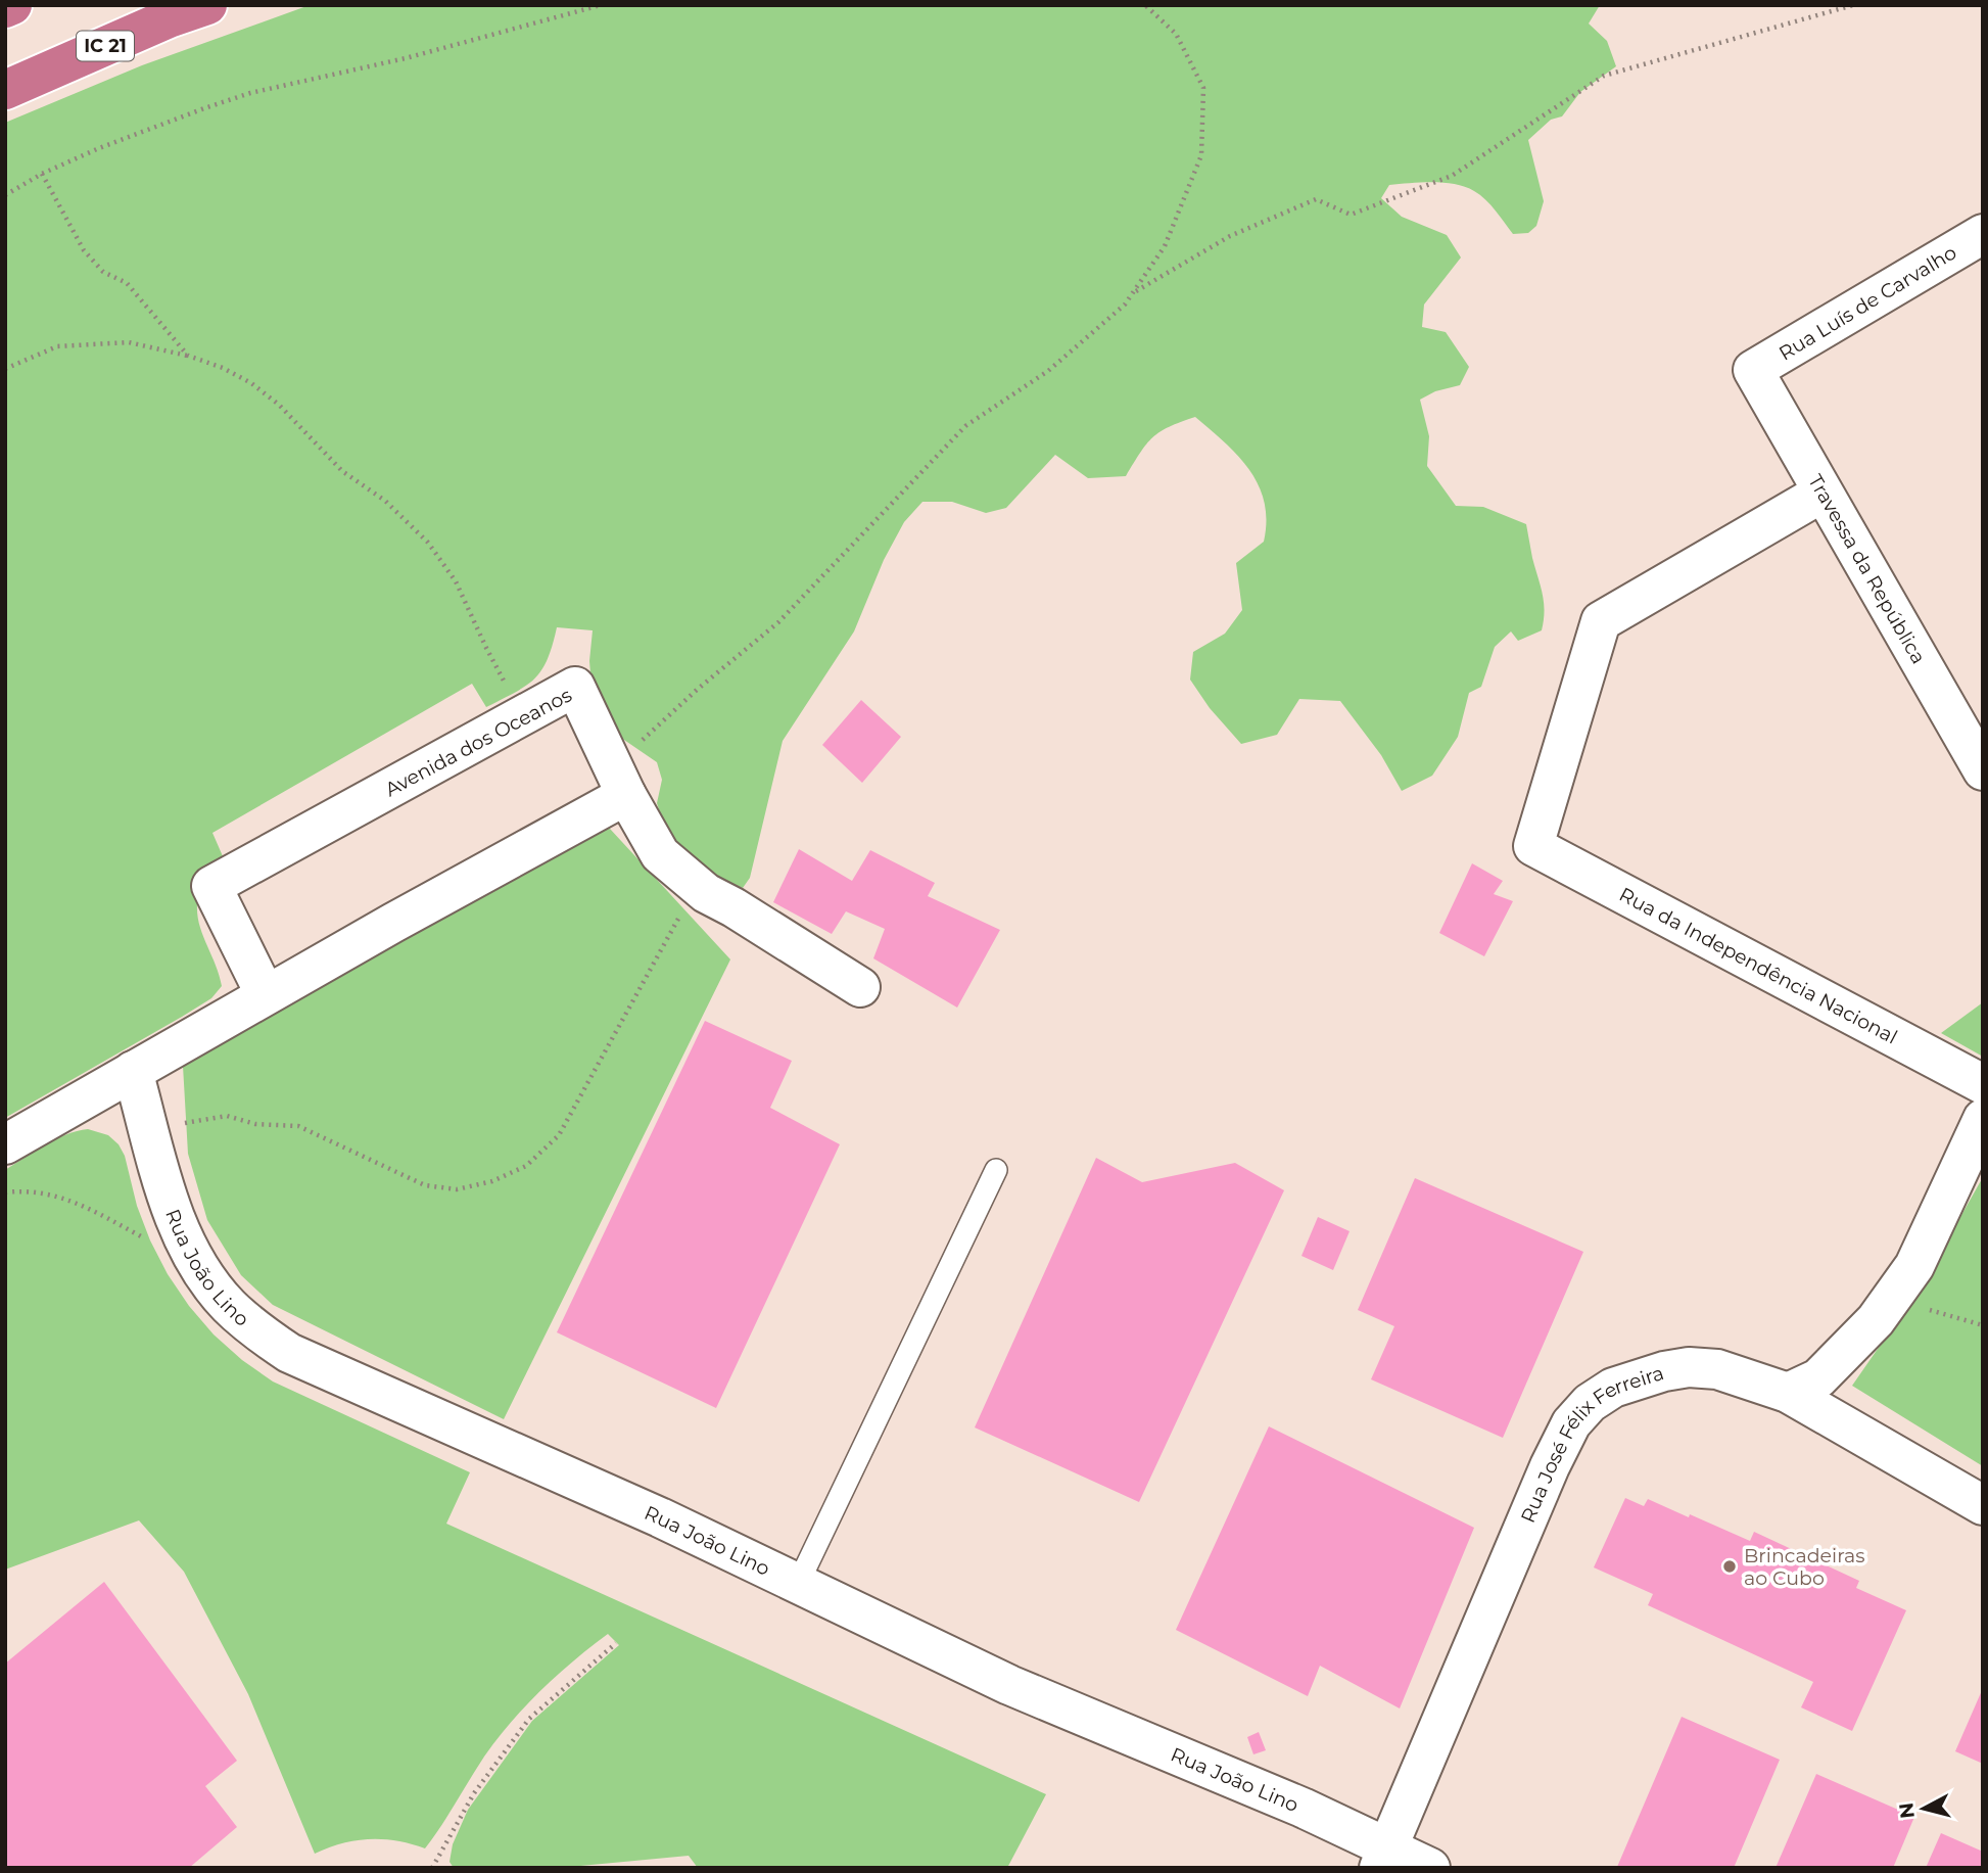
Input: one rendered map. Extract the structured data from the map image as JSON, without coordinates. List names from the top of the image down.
{
  "streets": {
    "highway": ["IC 21"],
    "street": [
      "Rua Luís de Carvalho",
      "Travessa da República",
      "Avenida dos Oceanos",
      "Rua da Independência Nacional",
      "Rua João Lino",
      "Rua José Félix Ferreira"
    ]
  },
  "crossings": [
    ["Rua Luís de Carvalho", "Travessa da República"],
    ["Travessa da República", "Rua da Independência Nacional"],
    ["Rua João Lino", "Rua José Félix Ferreira"]
  ],
  "places": ["Brincadeiras ao Cubo"],
  "north": "left"
}
